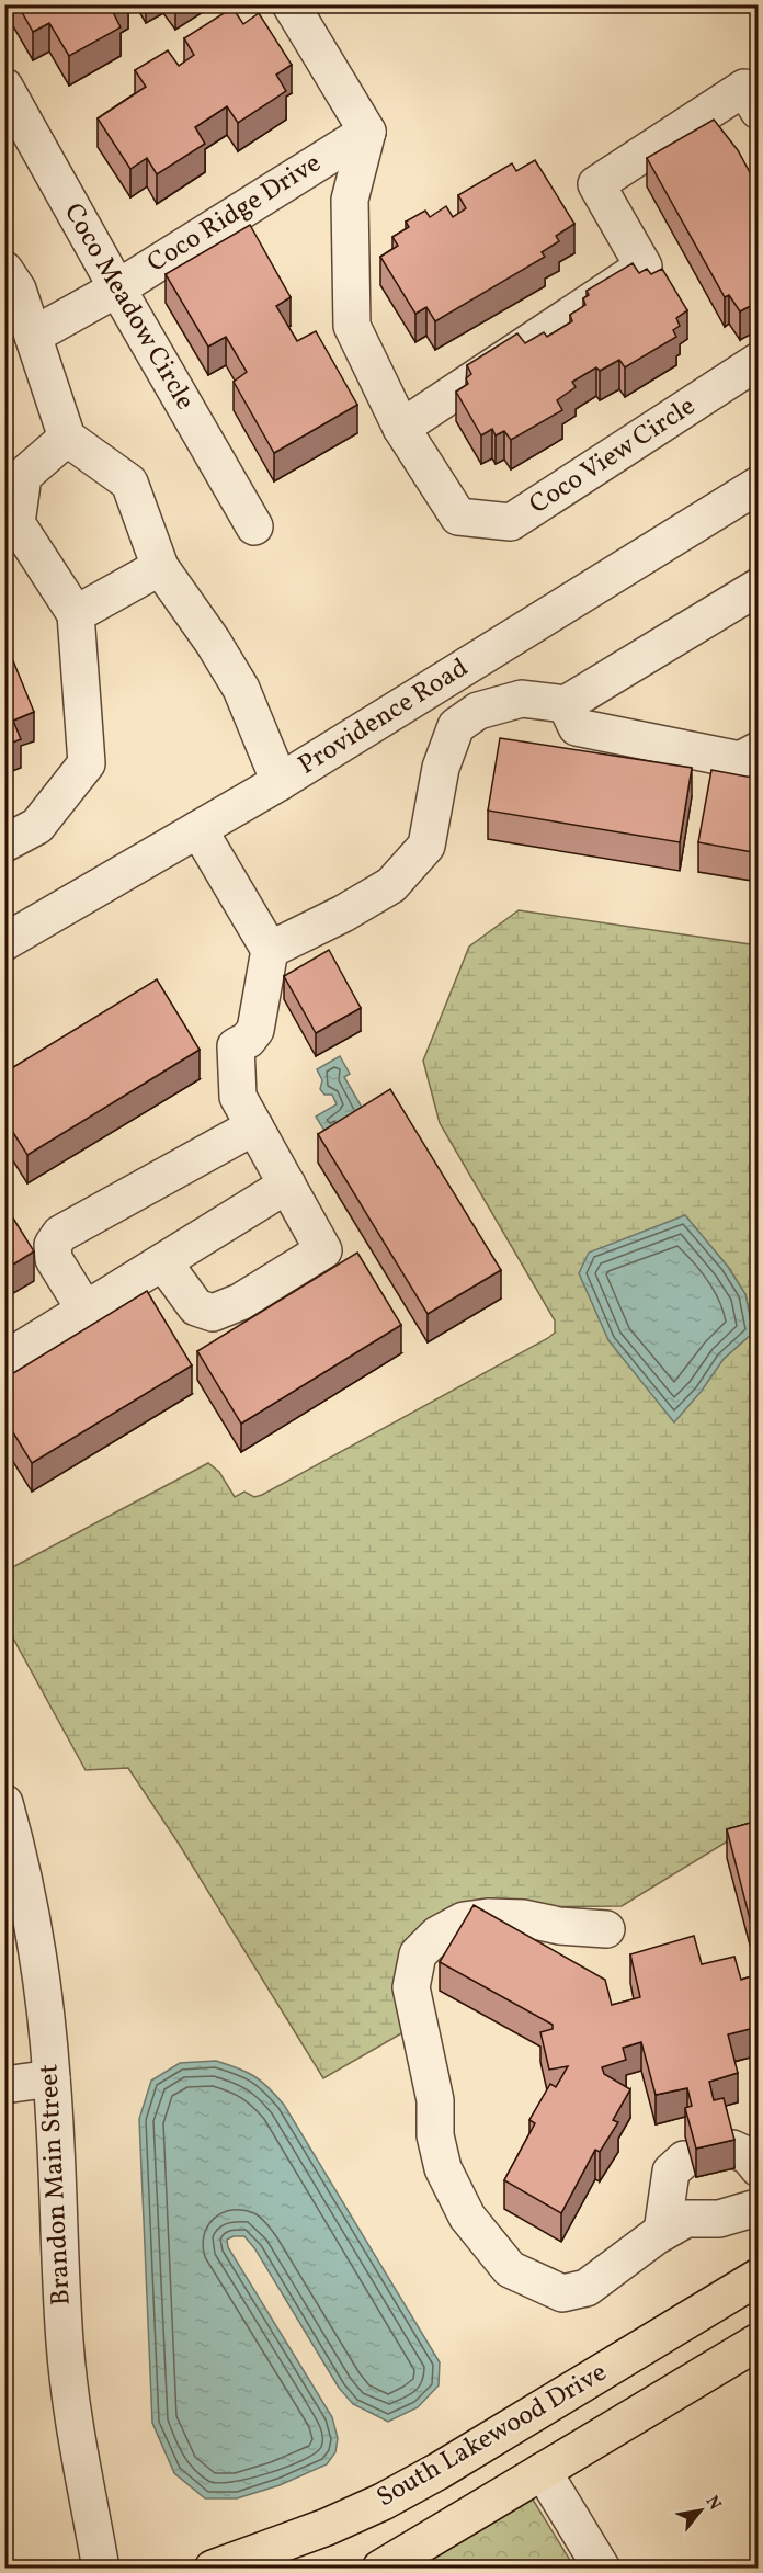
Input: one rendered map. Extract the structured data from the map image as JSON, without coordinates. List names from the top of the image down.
{
  "streets": {
    "main road": ["South Lakewood Drive"],
    "street": [
      "Coco Ridge Drive",
      "Coco Meadow Circle",
      "Coco View Circle",
      "Providence Road",
      "Brandon Main Street"
    ]
  },
  "crossings": [
    ["Coco Ridge Drive", "Coco Meadow Circle"]
  ],
  "north": "top right"
}
